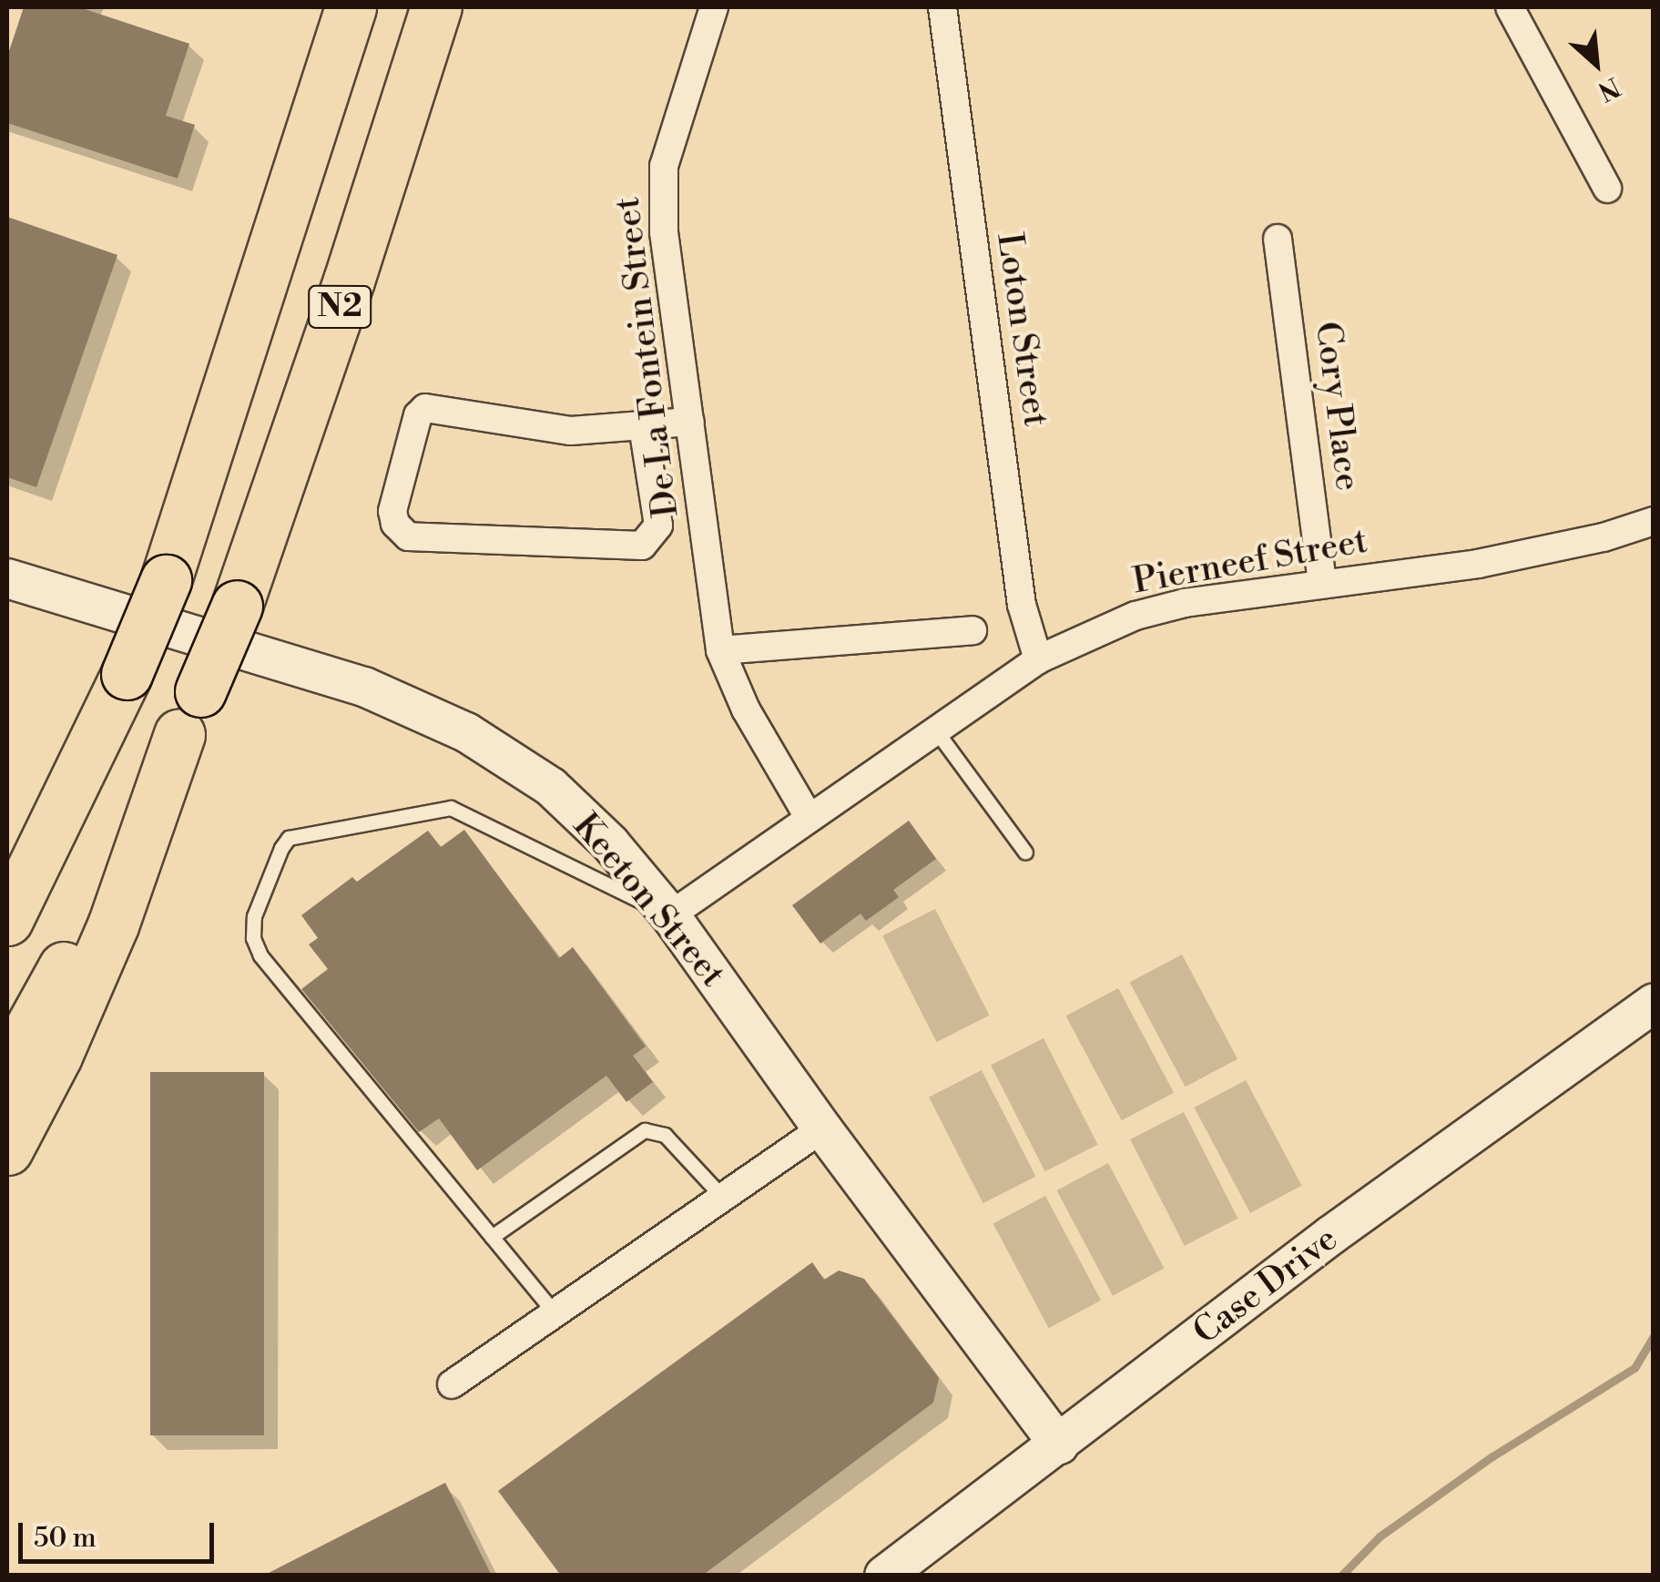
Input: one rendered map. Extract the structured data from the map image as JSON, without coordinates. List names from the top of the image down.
{
  "streets": {
    "highway": ["N2"],
    "street": [
      "Loton Street",
      "De La Fontein Street",
      "Cory Place",
      "Pierneef Street",
      "Keeton Street",
      "Case Drive"
    ]
  },
  "crossings": [
    ["Loton Street", "Pierneef Street"],
    ["De La Fontein Street", "Pierneef Street"],
    ["Cory Place", "Pierneef Street"],
    ["Pierneef Street", "Keeton Street"],
    ["Keeton Street", "Case Drive"]
  ],
  "scale_bar": "50 m",
  "north": "bottom right"
}
